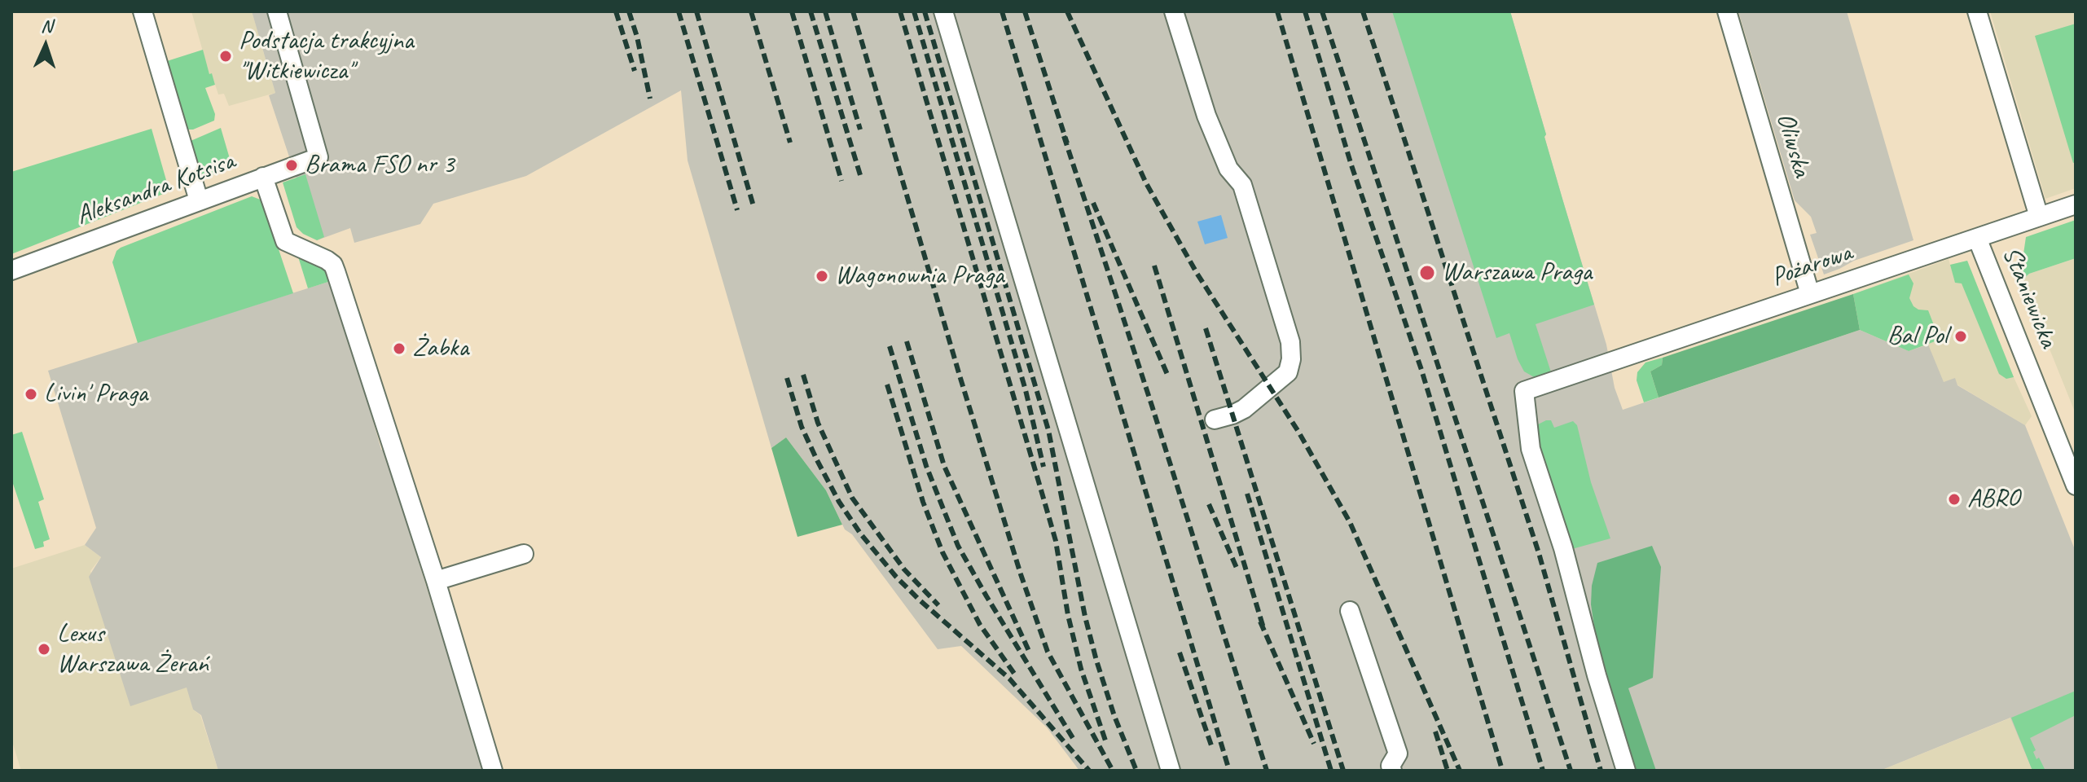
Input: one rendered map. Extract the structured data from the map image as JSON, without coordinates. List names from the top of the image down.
{
  "streets": {
    "street": [
      "Oliwska",
      "Aleksandra Kotsisa",
      "Pożarowa",
      "Staniewicka"
    ]
  },
  "crossings": [
    ["Oliwska", "Pożarowa"],
    ["Pożarowa", "Staniewicka"]
  ],
  "places": [
    "Podstacja trakcyjna \"Witkiewicza\"",
    "Brama FSO nr 3",
    "Warszawa Praga",
    "Wagonownia Praga",
    "Bal Pol",
    "Żabka",
    "Livin' Praga",
    "ABRO",
    "Lexus Warszawa Żerań"
  ],
  "north": "top"
}
